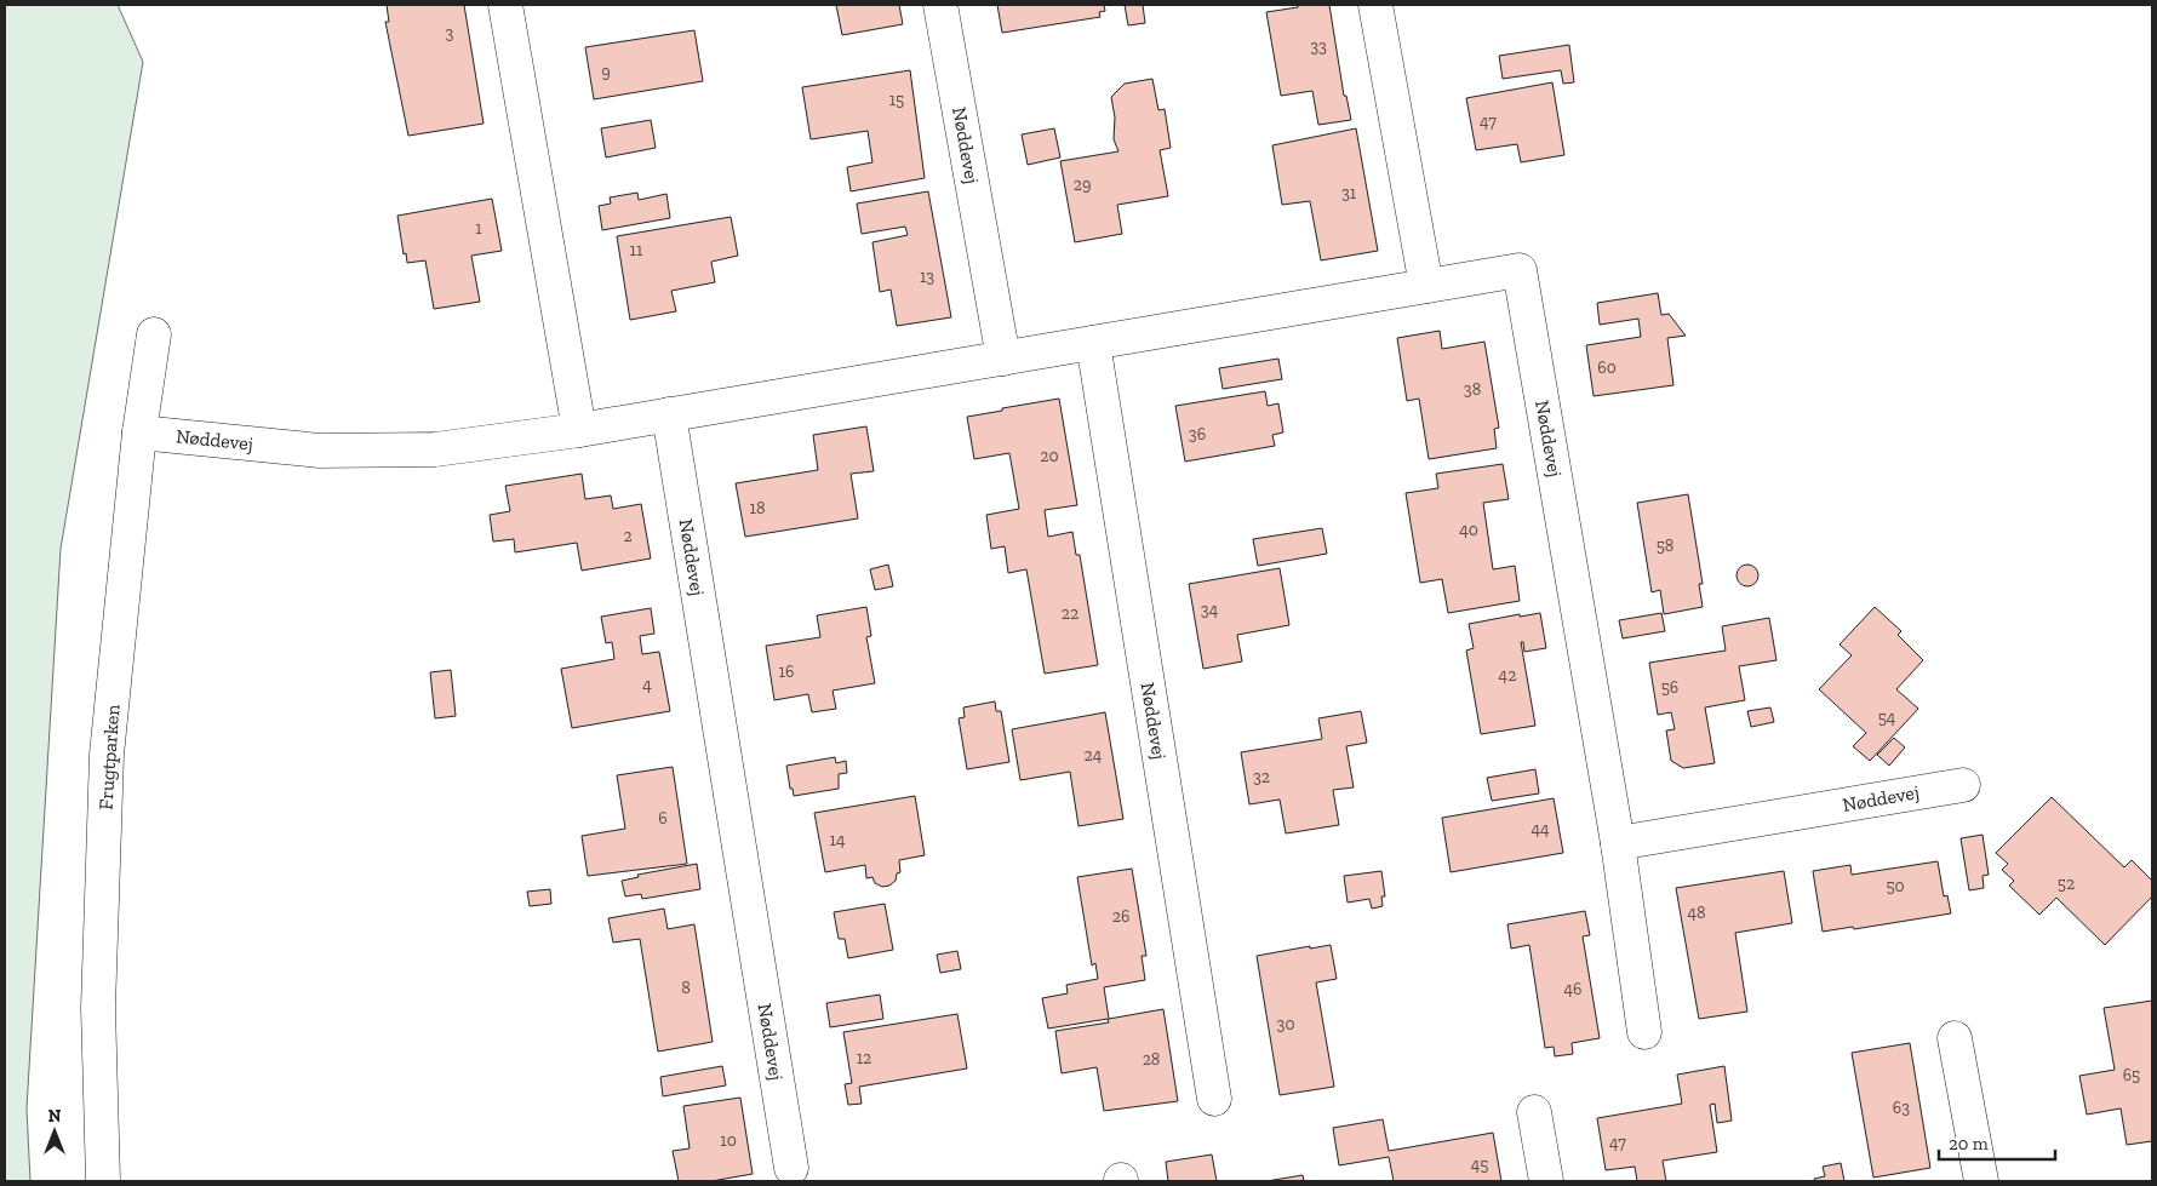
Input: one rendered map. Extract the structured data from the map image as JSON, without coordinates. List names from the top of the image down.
{
  "streets": {
    "street": ["Nøddevej", "Frugtparken"]
  },
  "crossings": [
    ["Nøddevej", "Frugtparken"]
  ],
  "house_numbers": [
    "3",
    "33",
    "9",
    "15",
    "47",
    "29",
    "31",
    "1",
    "11",
    "13",
    "60",
    "38",
    "36",
    "20",
    "18",
    "40",
    "2",
    "58",
    "34",
    "22",
    "16",
    "42",
    "4",
    "56",
    "54",
    "24",
    "32",
    "6",
    "44",
    "14",
    "52",
    "50",
    "48",
    "26",
    "8",
    "46",
    "30",
    "12",
    "28",
    "65",
    "63",
    "10",
    "47",
    "45"
  ],
  "scale_bar": "20 m",
  "north": "top"
}
